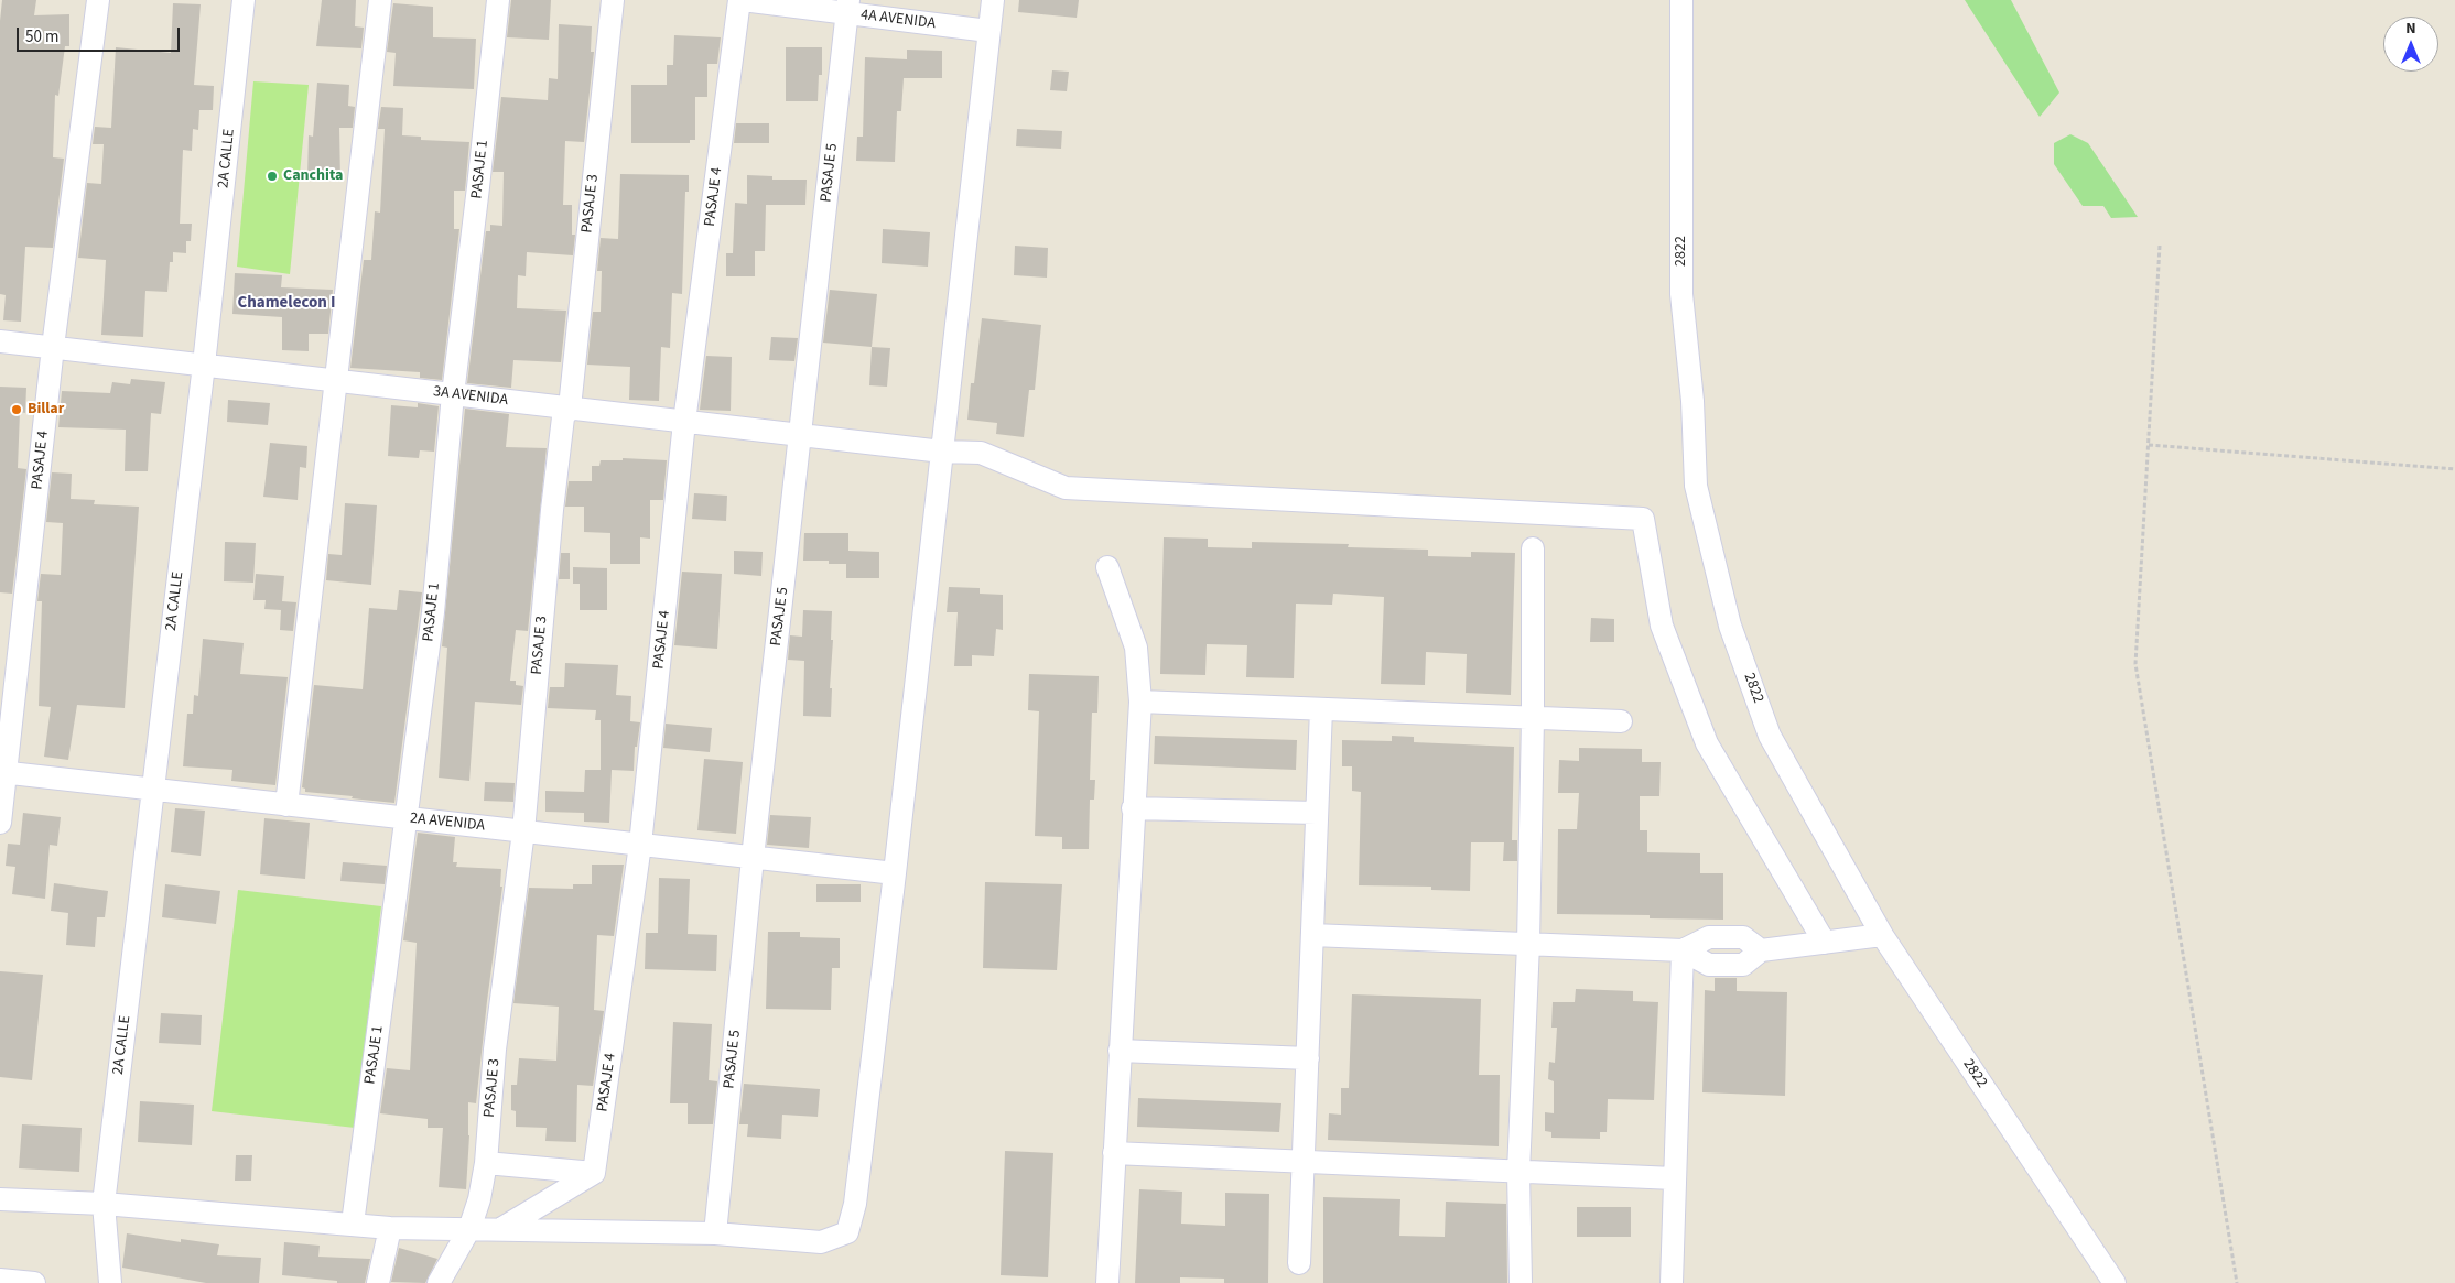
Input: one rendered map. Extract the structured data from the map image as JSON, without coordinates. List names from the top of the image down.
{
  "streets": {
    "street": [
      "4A AVENIDA",
      "2A CALLE",
      "PASAJE 1",
      "PASAJE 5",
      "PASAJE 4",
      "PASAJE 3",
      "2822",
      "3A AVENIDA",
      "2A AVENIDA"
    ]
  },
  "crossings": [
    ["4A AVENIDA", "PASAJE 5"],
    ["4A AVENIDA", "PASAJE 4"],
    ["2A CALLE", "3A AVENIDA"],
    ["2A CALLE", "2A AVENIDA"],
    ["PASAJE 1", "3A AVENIDA"],
    ["PASAJE 1", "2A AVENIDA"],
    ["PASAJE 5", "3A AVENIDA"],
    ["PASAJE 5", "2A AVENIDA"],
    ["PASAJE 4", "3A AVENIDA"],
    ["PASAJE 4", "2A AVENIDA"],
    ["PASAJE 3", "3A AVENIDA"],
    ["PASAJE 3", "2A AVENIDA"]
  ],
  "districts": ["Chamelecon I"],
  "places": ["Canchita", "Billar"],
  "scale_bar": "50 m",
  "north": "top"
}
